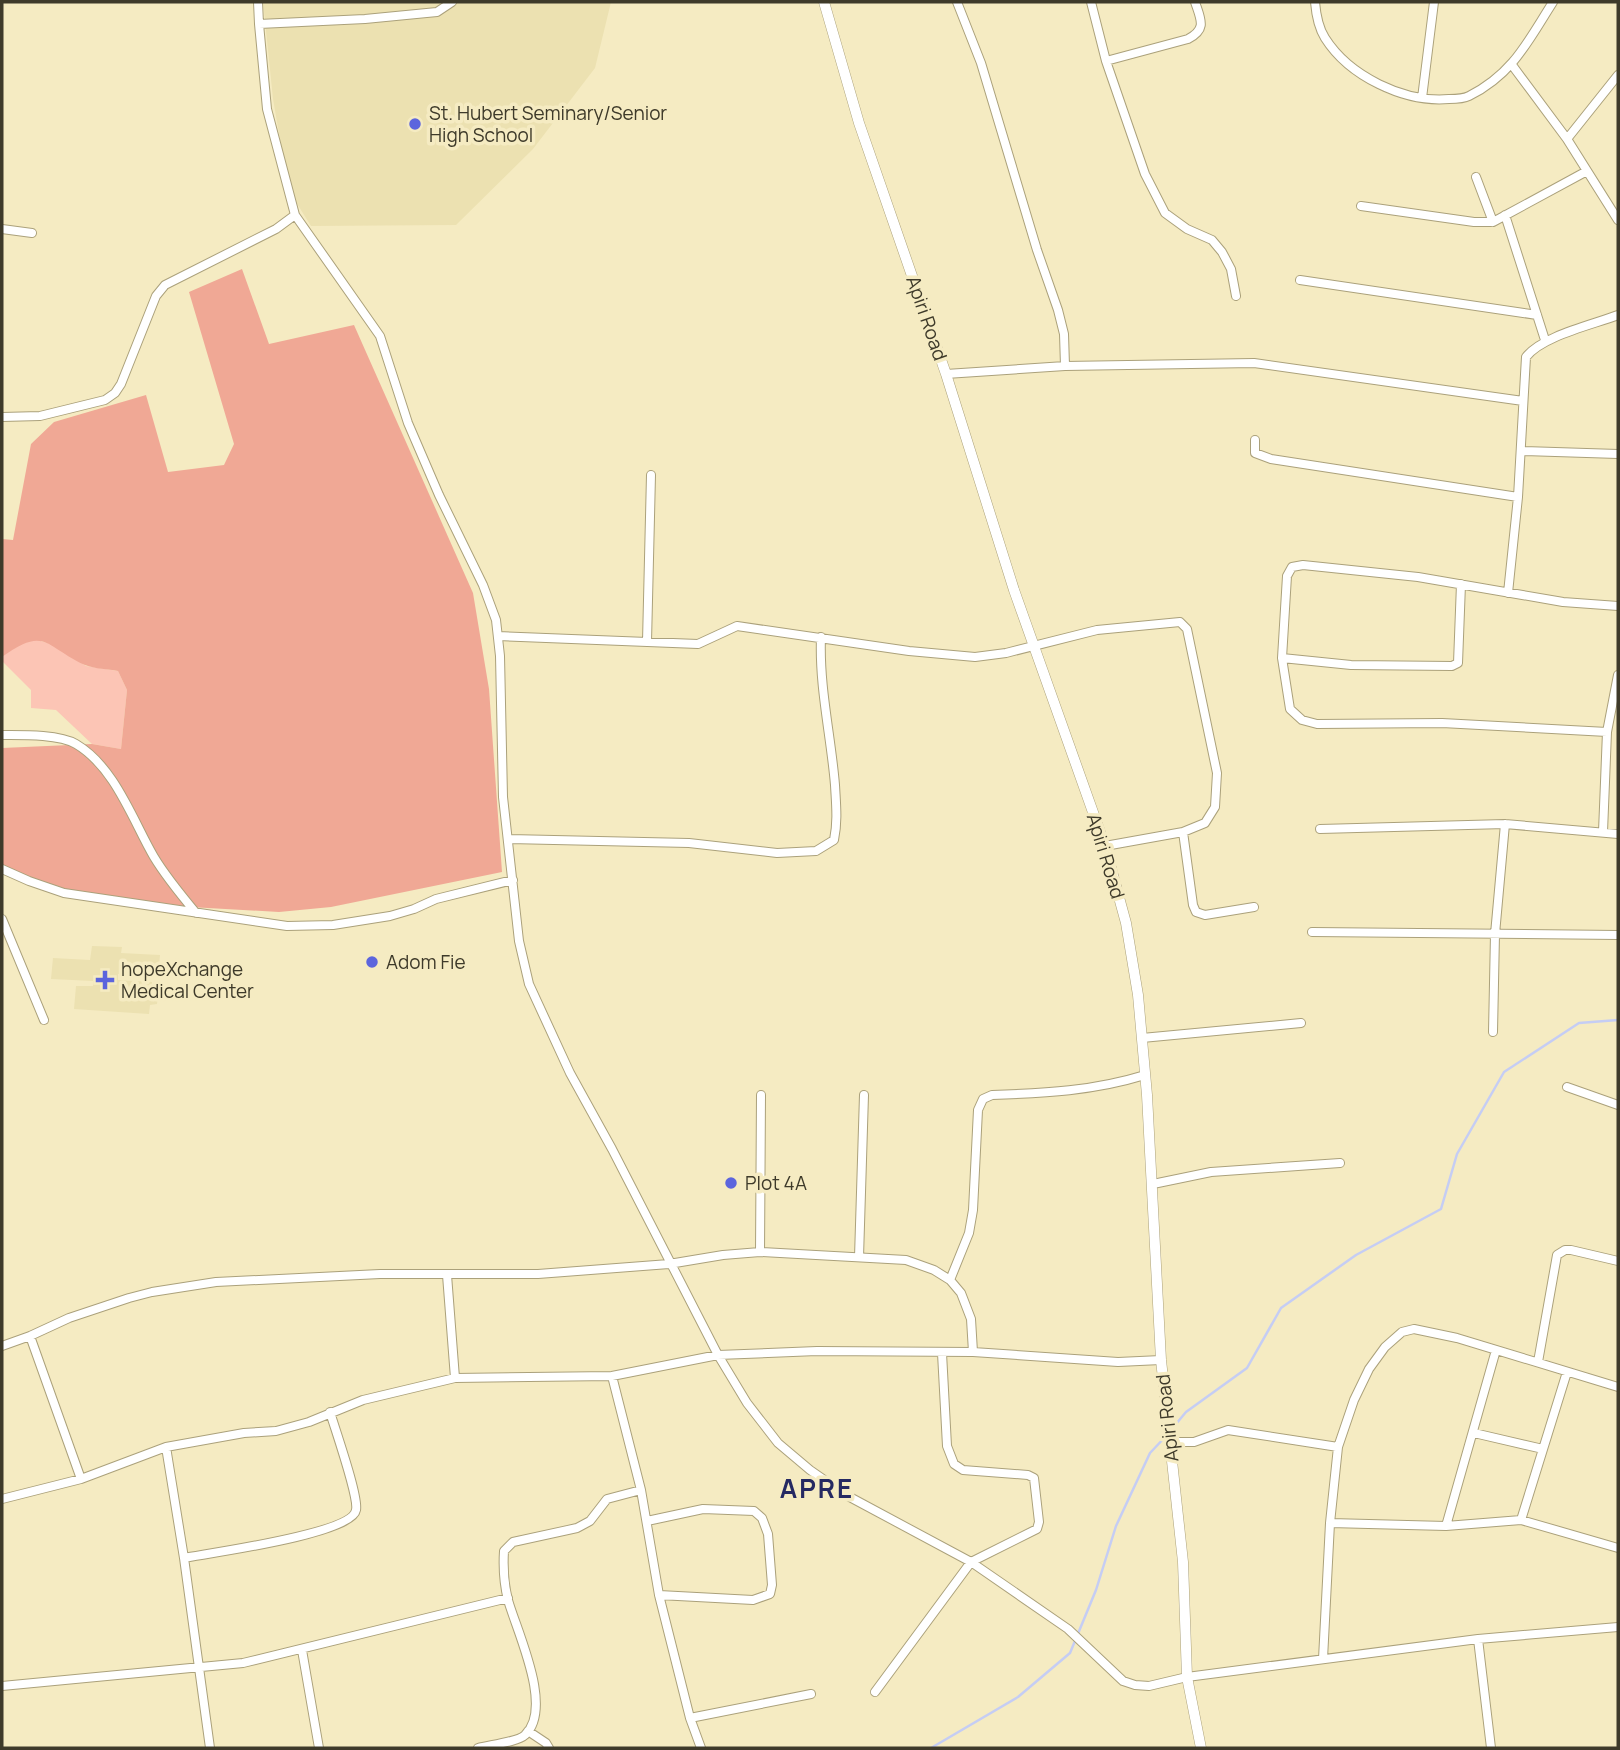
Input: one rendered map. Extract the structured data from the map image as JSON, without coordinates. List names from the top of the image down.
{
  "streets": {
    "street": ["Apiri Road"]
  },
  "districts": ["APRE"],
  "places": {
    "other": ["St. Hubert Seminary/Senior High School", "Adom Fie", "Plot 4A"],
    "health": ["hopeXchange Medical Center"]
  }
}
